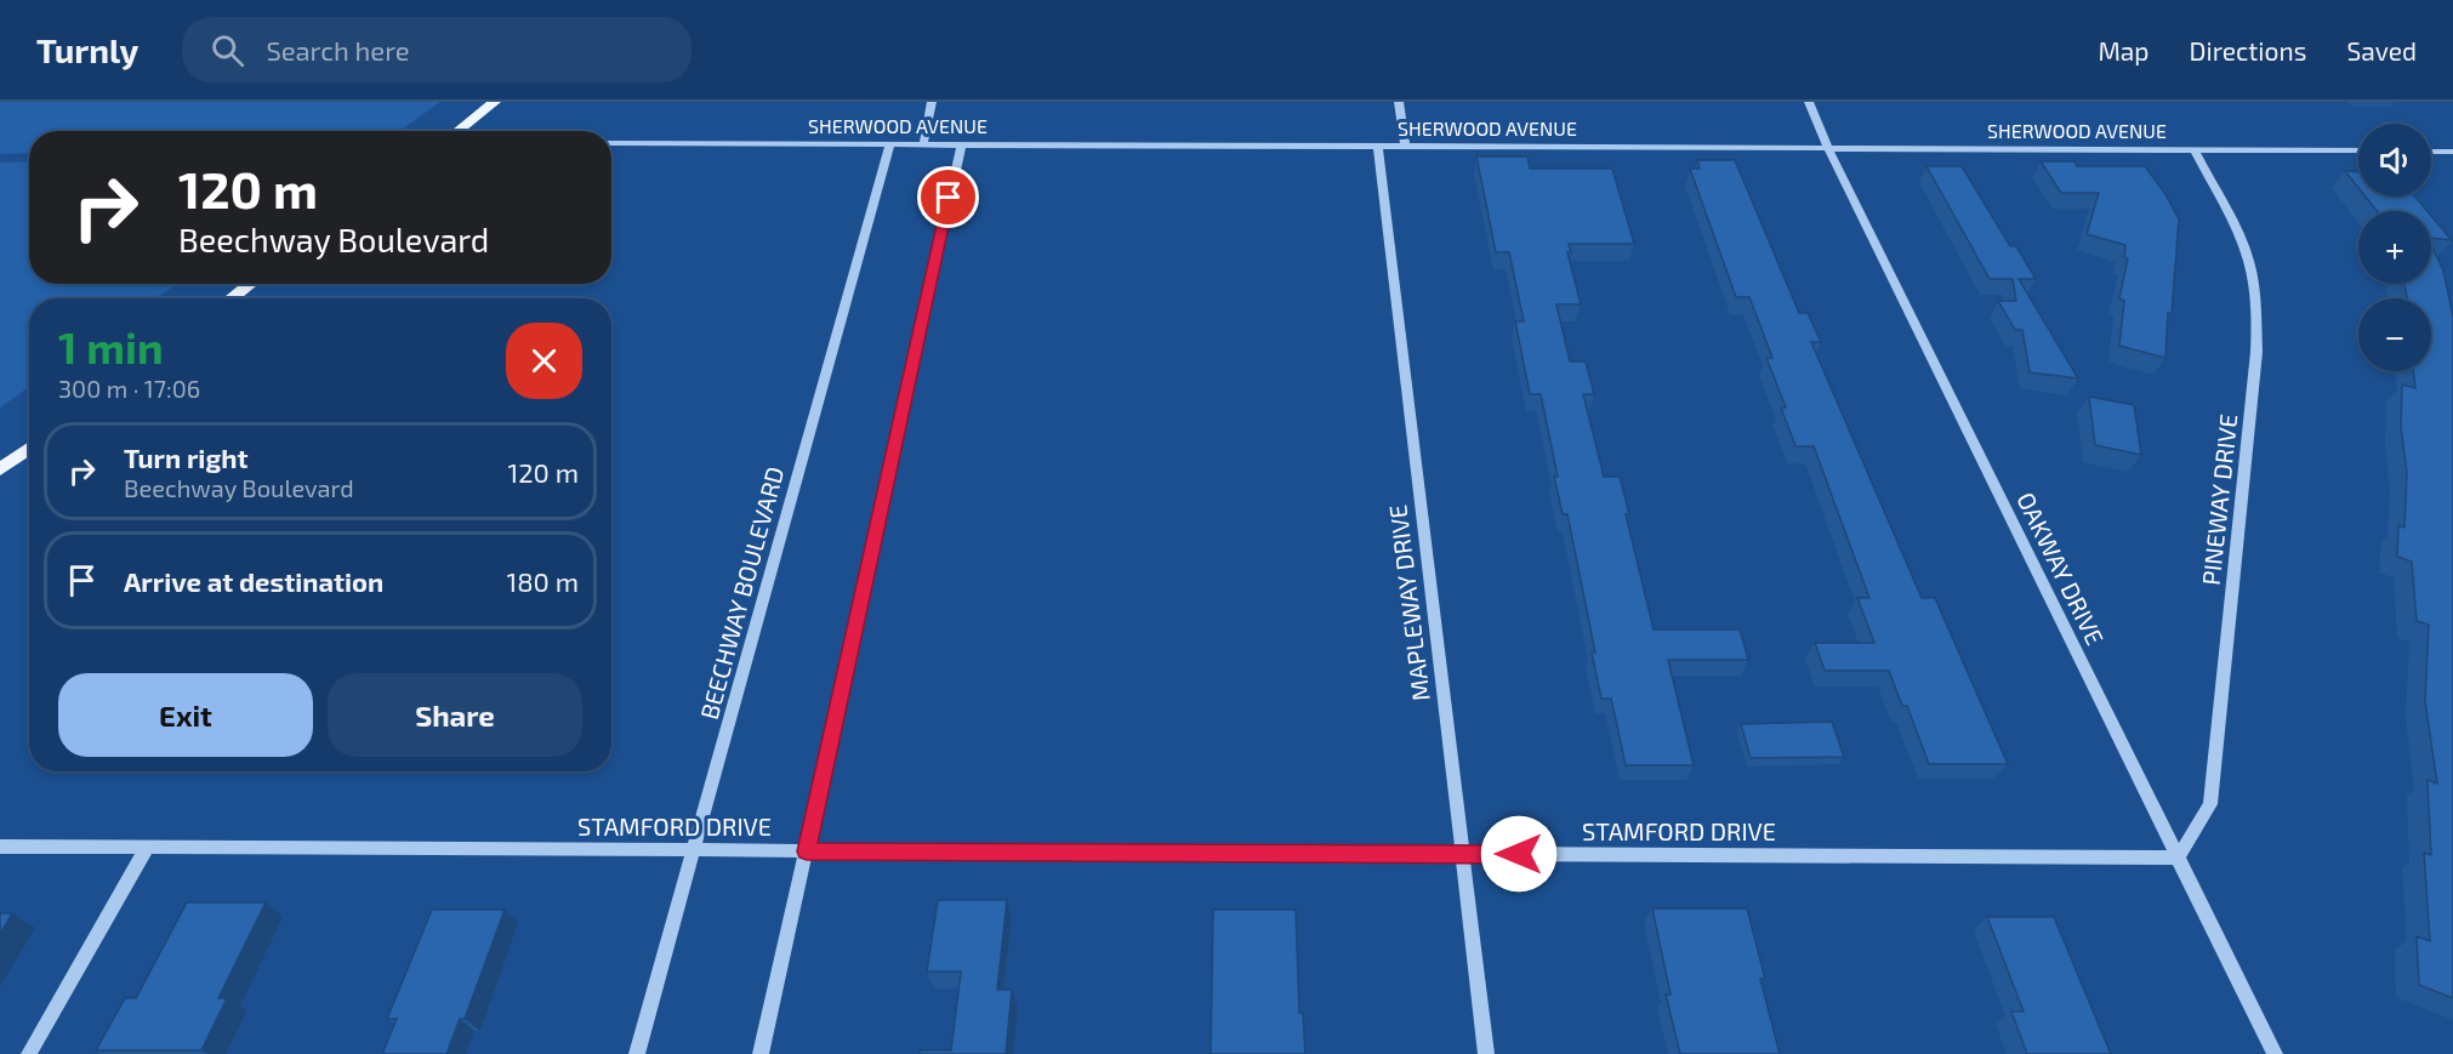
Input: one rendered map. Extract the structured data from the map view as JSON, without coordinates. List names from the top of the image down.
{
  "streets": {
    "street": [
      "SHERWOOD AVENUE",
      "PINEWAY DRIVE",
      "OAKWAY DRIVE",
      "BEECHWAY BOULEVARD",
      "MAPLEWAY DRIVE",
      "STAMFORD DRIVE"
    ]
  },
  "crossings": [
    ["SHERWOOD AVENUE", "PINEWAY DRIVE"],
    ["SHERWOOD AVENUE", "OAKWAY DRIVE"],
    ["SHERWOOD AVENUE", "BEECHWAY BOULEVARD"],
    ["SHERWOOD AVENUE", "MAPLEWAY DRIVE"],
    ["PINEWAY DRIVE", "OAKWAY DRIVE"],
    ["PINEWAY DRIVE", "STAMFORD DRIVE"],
    ["OAKWAY DRIVE", "STAMFORD DRIVE"],
    ["BEECHWAY BOULEVARD", "STAMFORD DRIVE"],
    ["MAPLEWAY DRIVE", "STAMFORD DRIVE"]
  ],
  "page": {
    "header": "Turnly",
    "search": "Search here",
    "nav": ["Map", "Directions", "Saved"],
    "map_buttons": ["+", "−"],
    "turn": ["120 m", "Beechway Boulevard"],
    "heading": ["1 min", "300 m · 17:06"],
    "list": [
      {
        "name": "Turn right",
        "note": "Beechway Boulevard",
        "value": "120 m"
      },
      {
        "name": "Arrive at destination",
        "value": "180 m"
      }
    ],
    "buttons": ["Exit", "Share"]
  }
}
